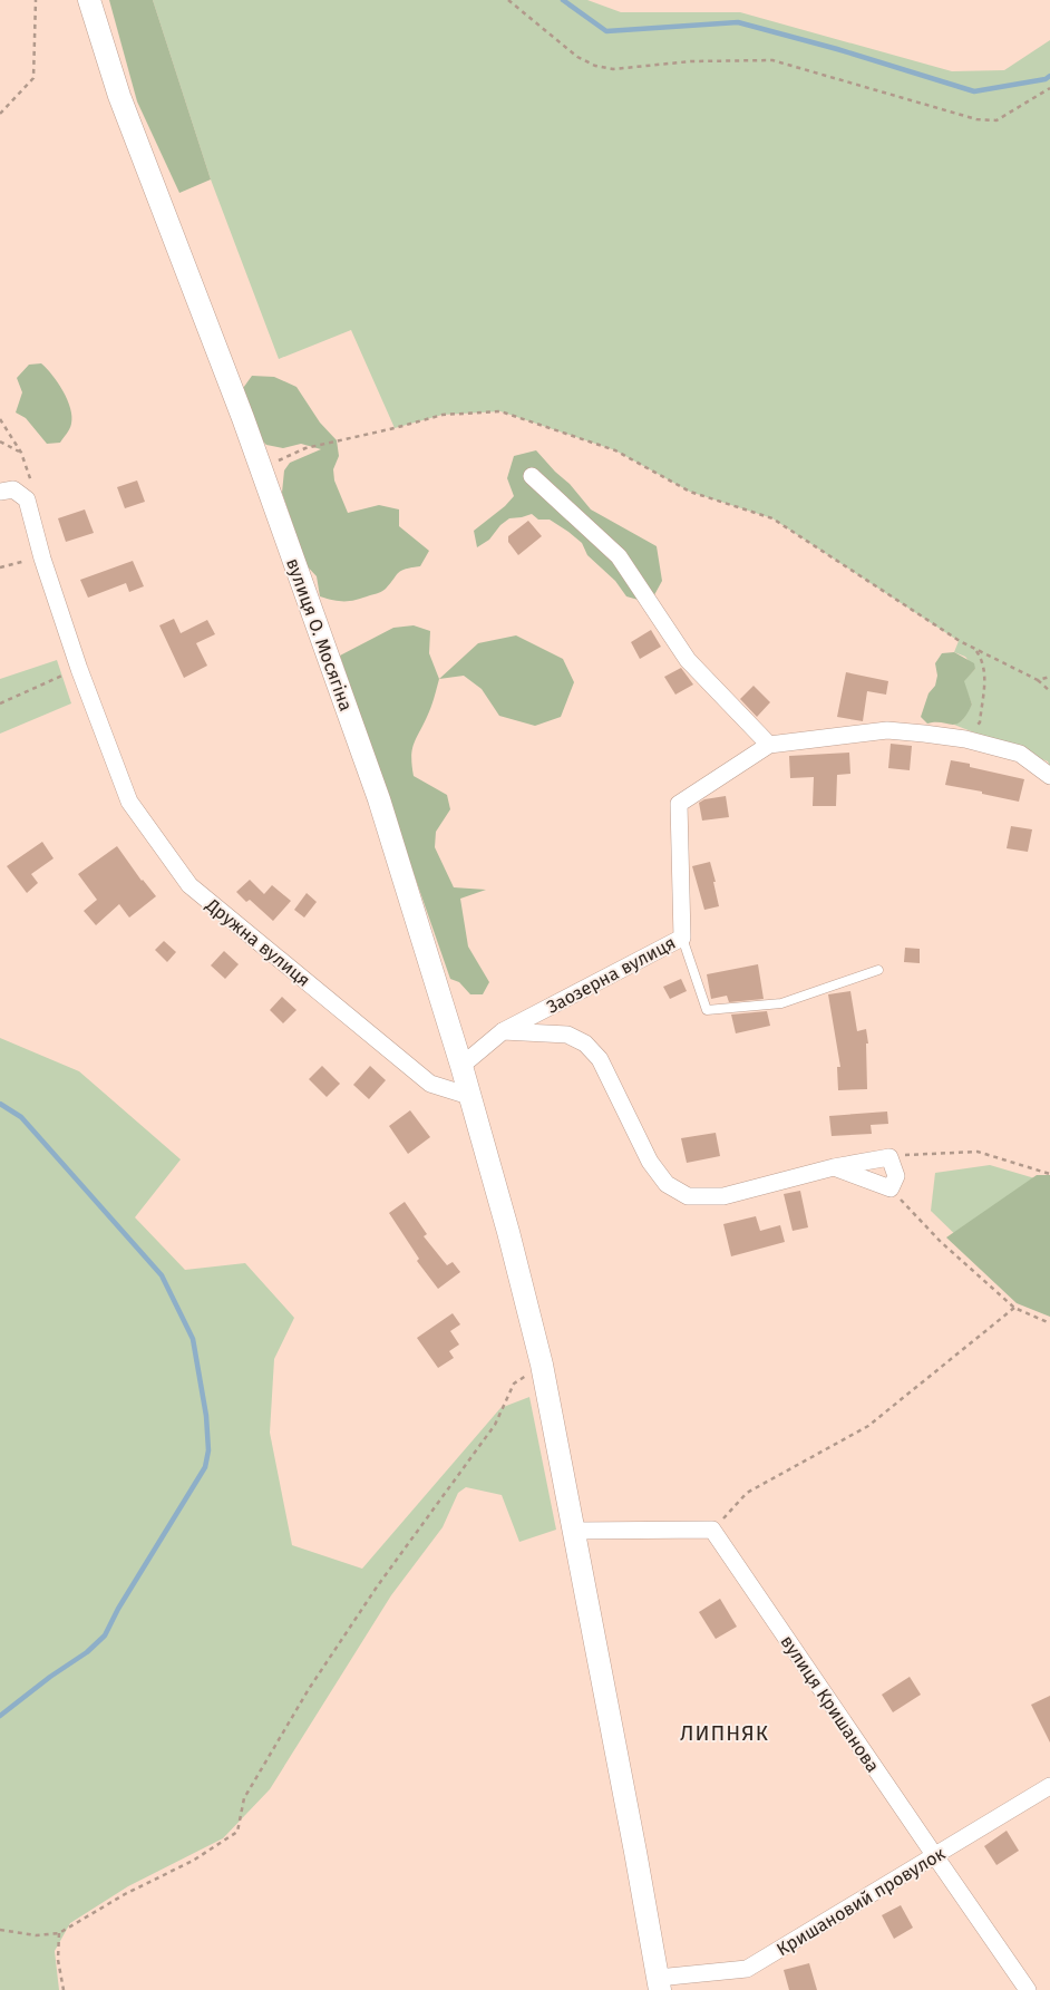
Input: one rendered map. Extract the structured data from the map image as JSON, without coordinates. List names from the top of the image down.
{
  "streets": {
    "main road": ["вулиця О. Мосягіна"],
    "street": [
      "Дружна вулиця",
      "Заозерна вулиця",
      "вулиця Кришанова",
      "Кришановий провулок"
    ]
  },
  "crossings": [
    ["вулиця О. Мосягіна", "Дружна вулиця"],
    ["вулиця О. Мосягіна", "Заозерна вулиця"],
    ["вулиця Кришанова", "Кришановий провулок"]
  ],
  "districts": ["ЛИПНЯК"]
}
